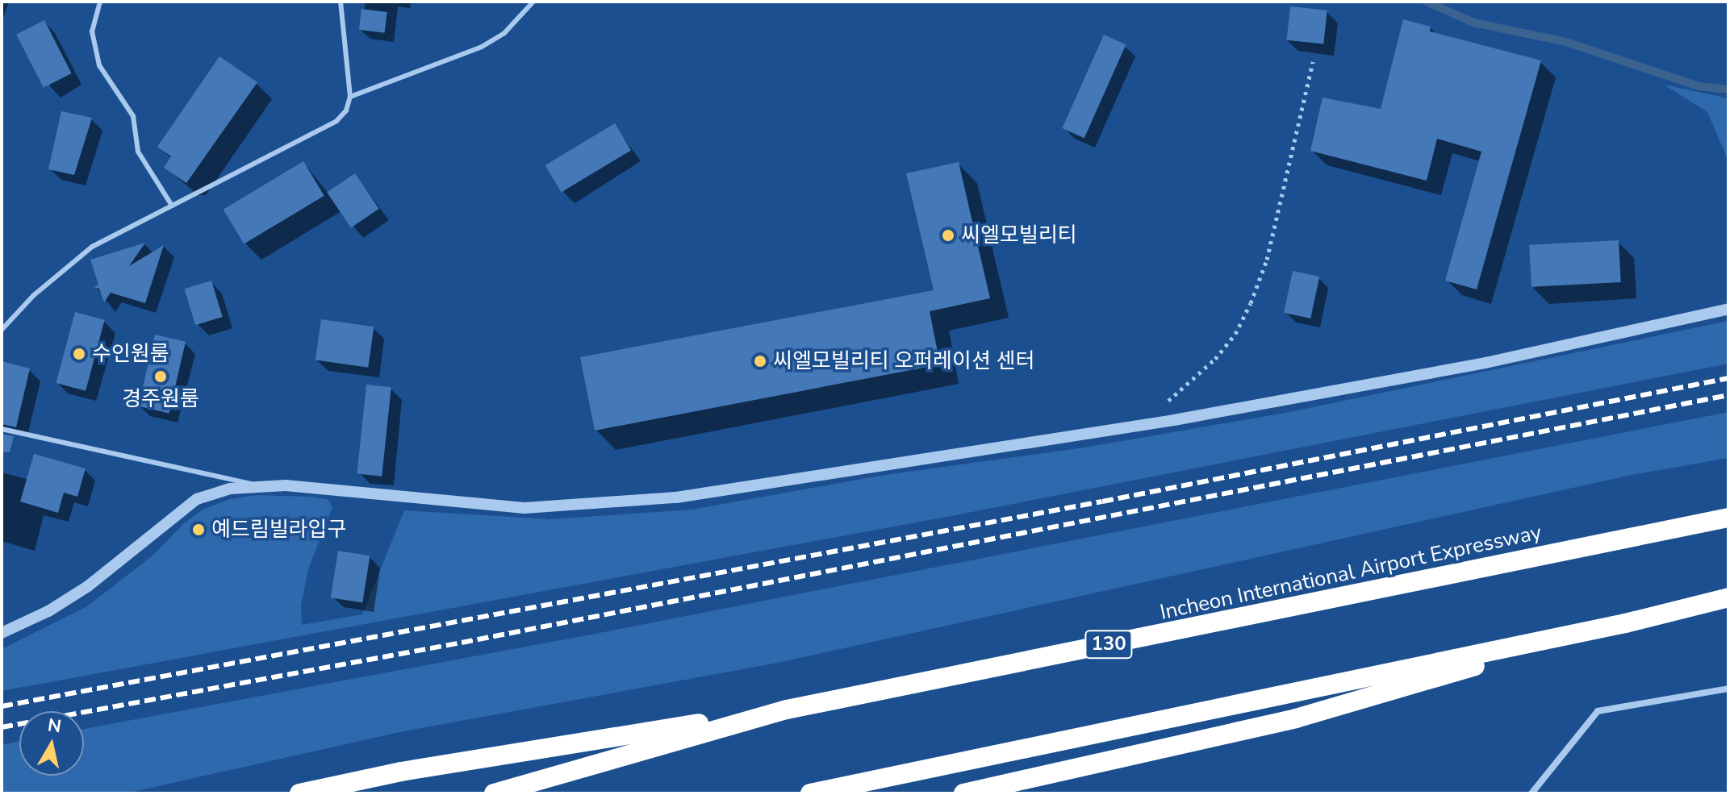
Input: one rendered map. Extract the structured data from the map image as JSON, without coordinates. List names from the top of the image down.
{
  "streets": {
    "highway": ["Incheon International Airport Expressway", "130"]
  },
  "places": [
    "씨엘모빌리티",
    "수인원룸",
    "씨엘모빌리티 오퍼레이션 센터",
    "경주원룸",
    "예드림빌라입구"
  ],
  "north": "top"
}
